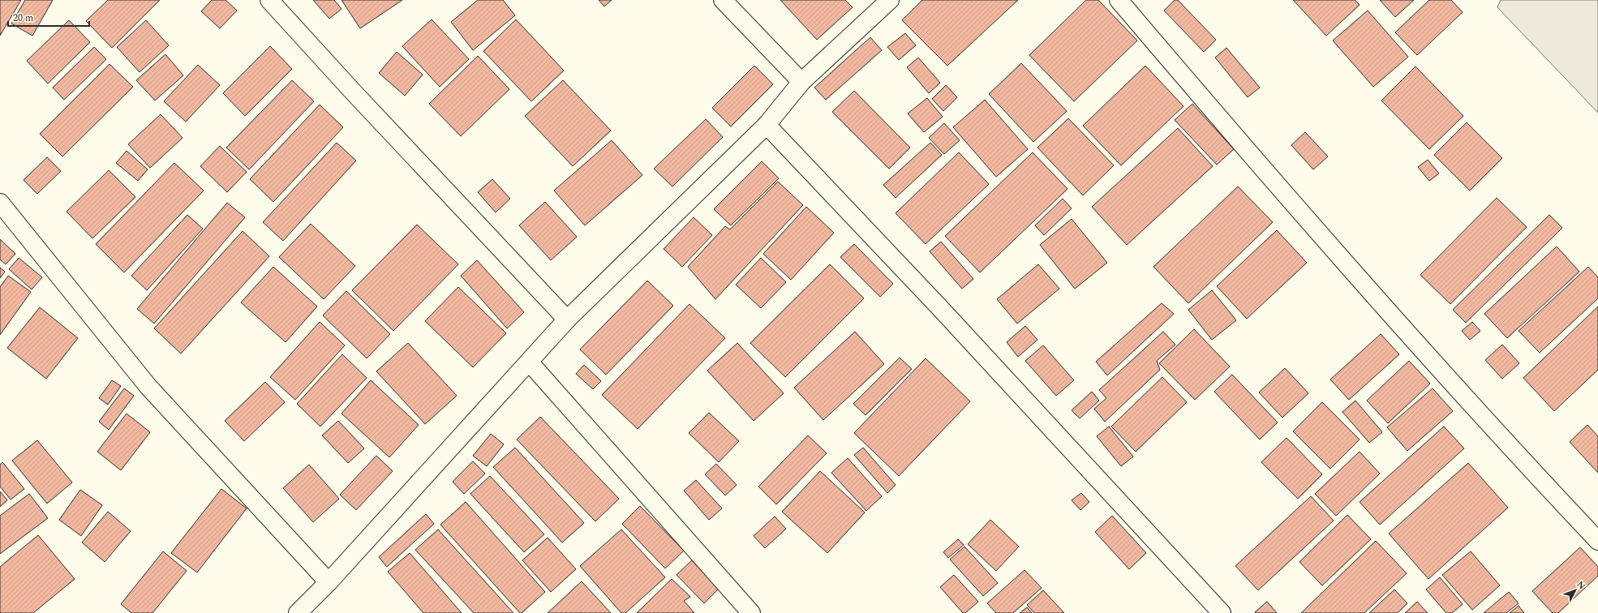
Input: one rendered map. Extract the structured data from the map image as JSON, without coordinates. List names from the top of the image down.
{
  "scale_bar": "20 m",
  "north": "top right"
}
